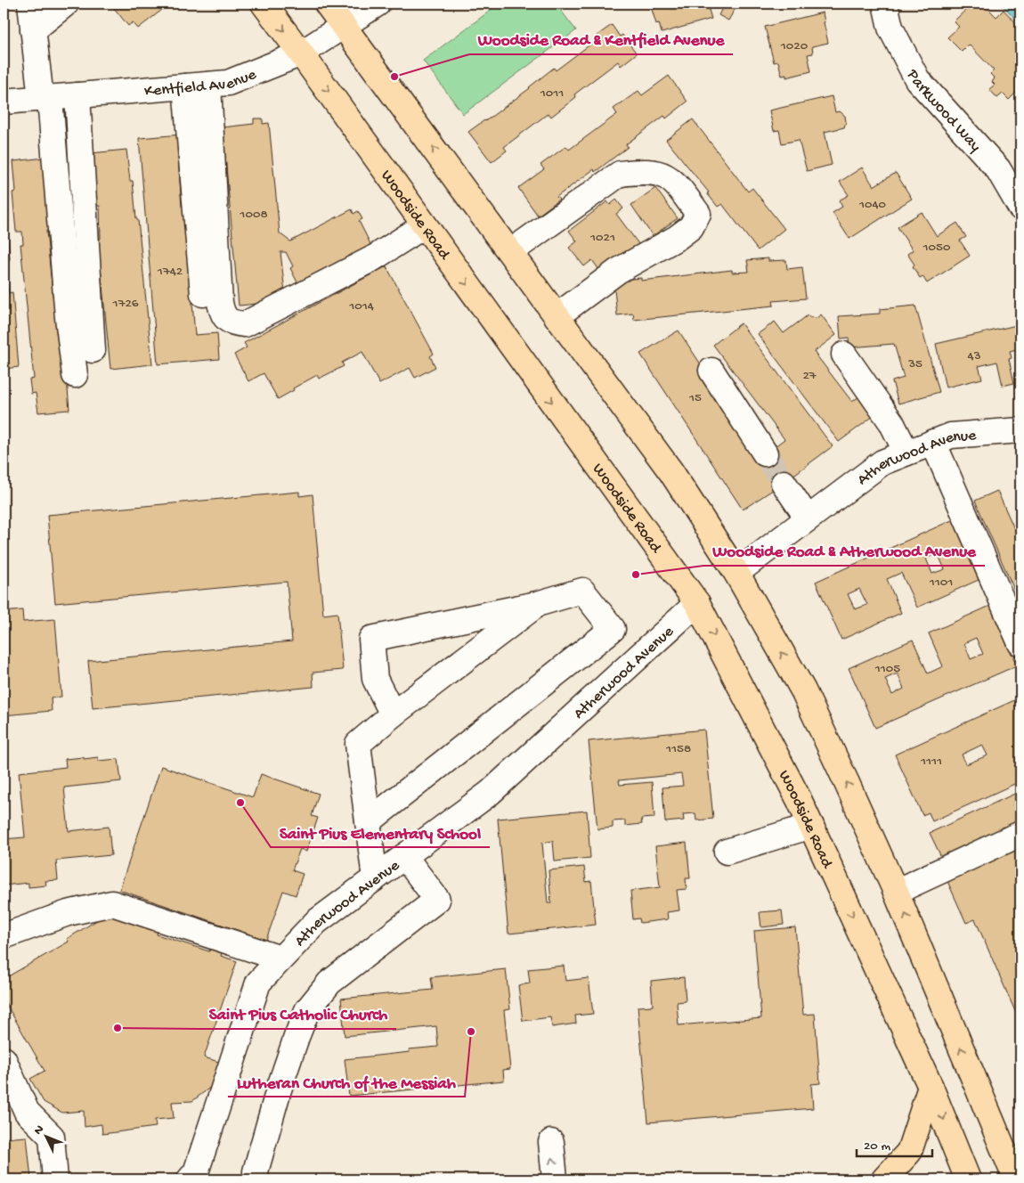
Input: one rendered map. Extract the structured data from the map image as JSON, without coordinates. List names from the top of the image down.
{
  "streets": {
    "main road": ["Woodside Road"],
    "street": ["Kentfield Avenue", "Parkwood Way", "Atherwood Avenue"]
  },
  "crossings": [
    ["Kentfield Avenue", "Woodside Road"],
    ["Woodside Road", "Atherwood Avenue"]
  ],
  "places": [
    "Woodside Road & Kentfield Avenue",
    "Woodside Road & Atherwood Avenue",
    "Saint Pius Elementary School",
    "Saint Pius Catholic Church",
    "Lutheran Church of the Messiah"
  ],
  "house_numbers": [
    "1020",
    "1011",
    "1040",
    "1008",
    "1021",
    "1050",
    "1742",
    "1726",
    "1014",
    "43",
    "35",
    "27",
    "15",
    "1101",
    "1105",
    "1158",
    "1111"
  ],
  "scale_bar": "20 m",
  "north": "top left"
}
